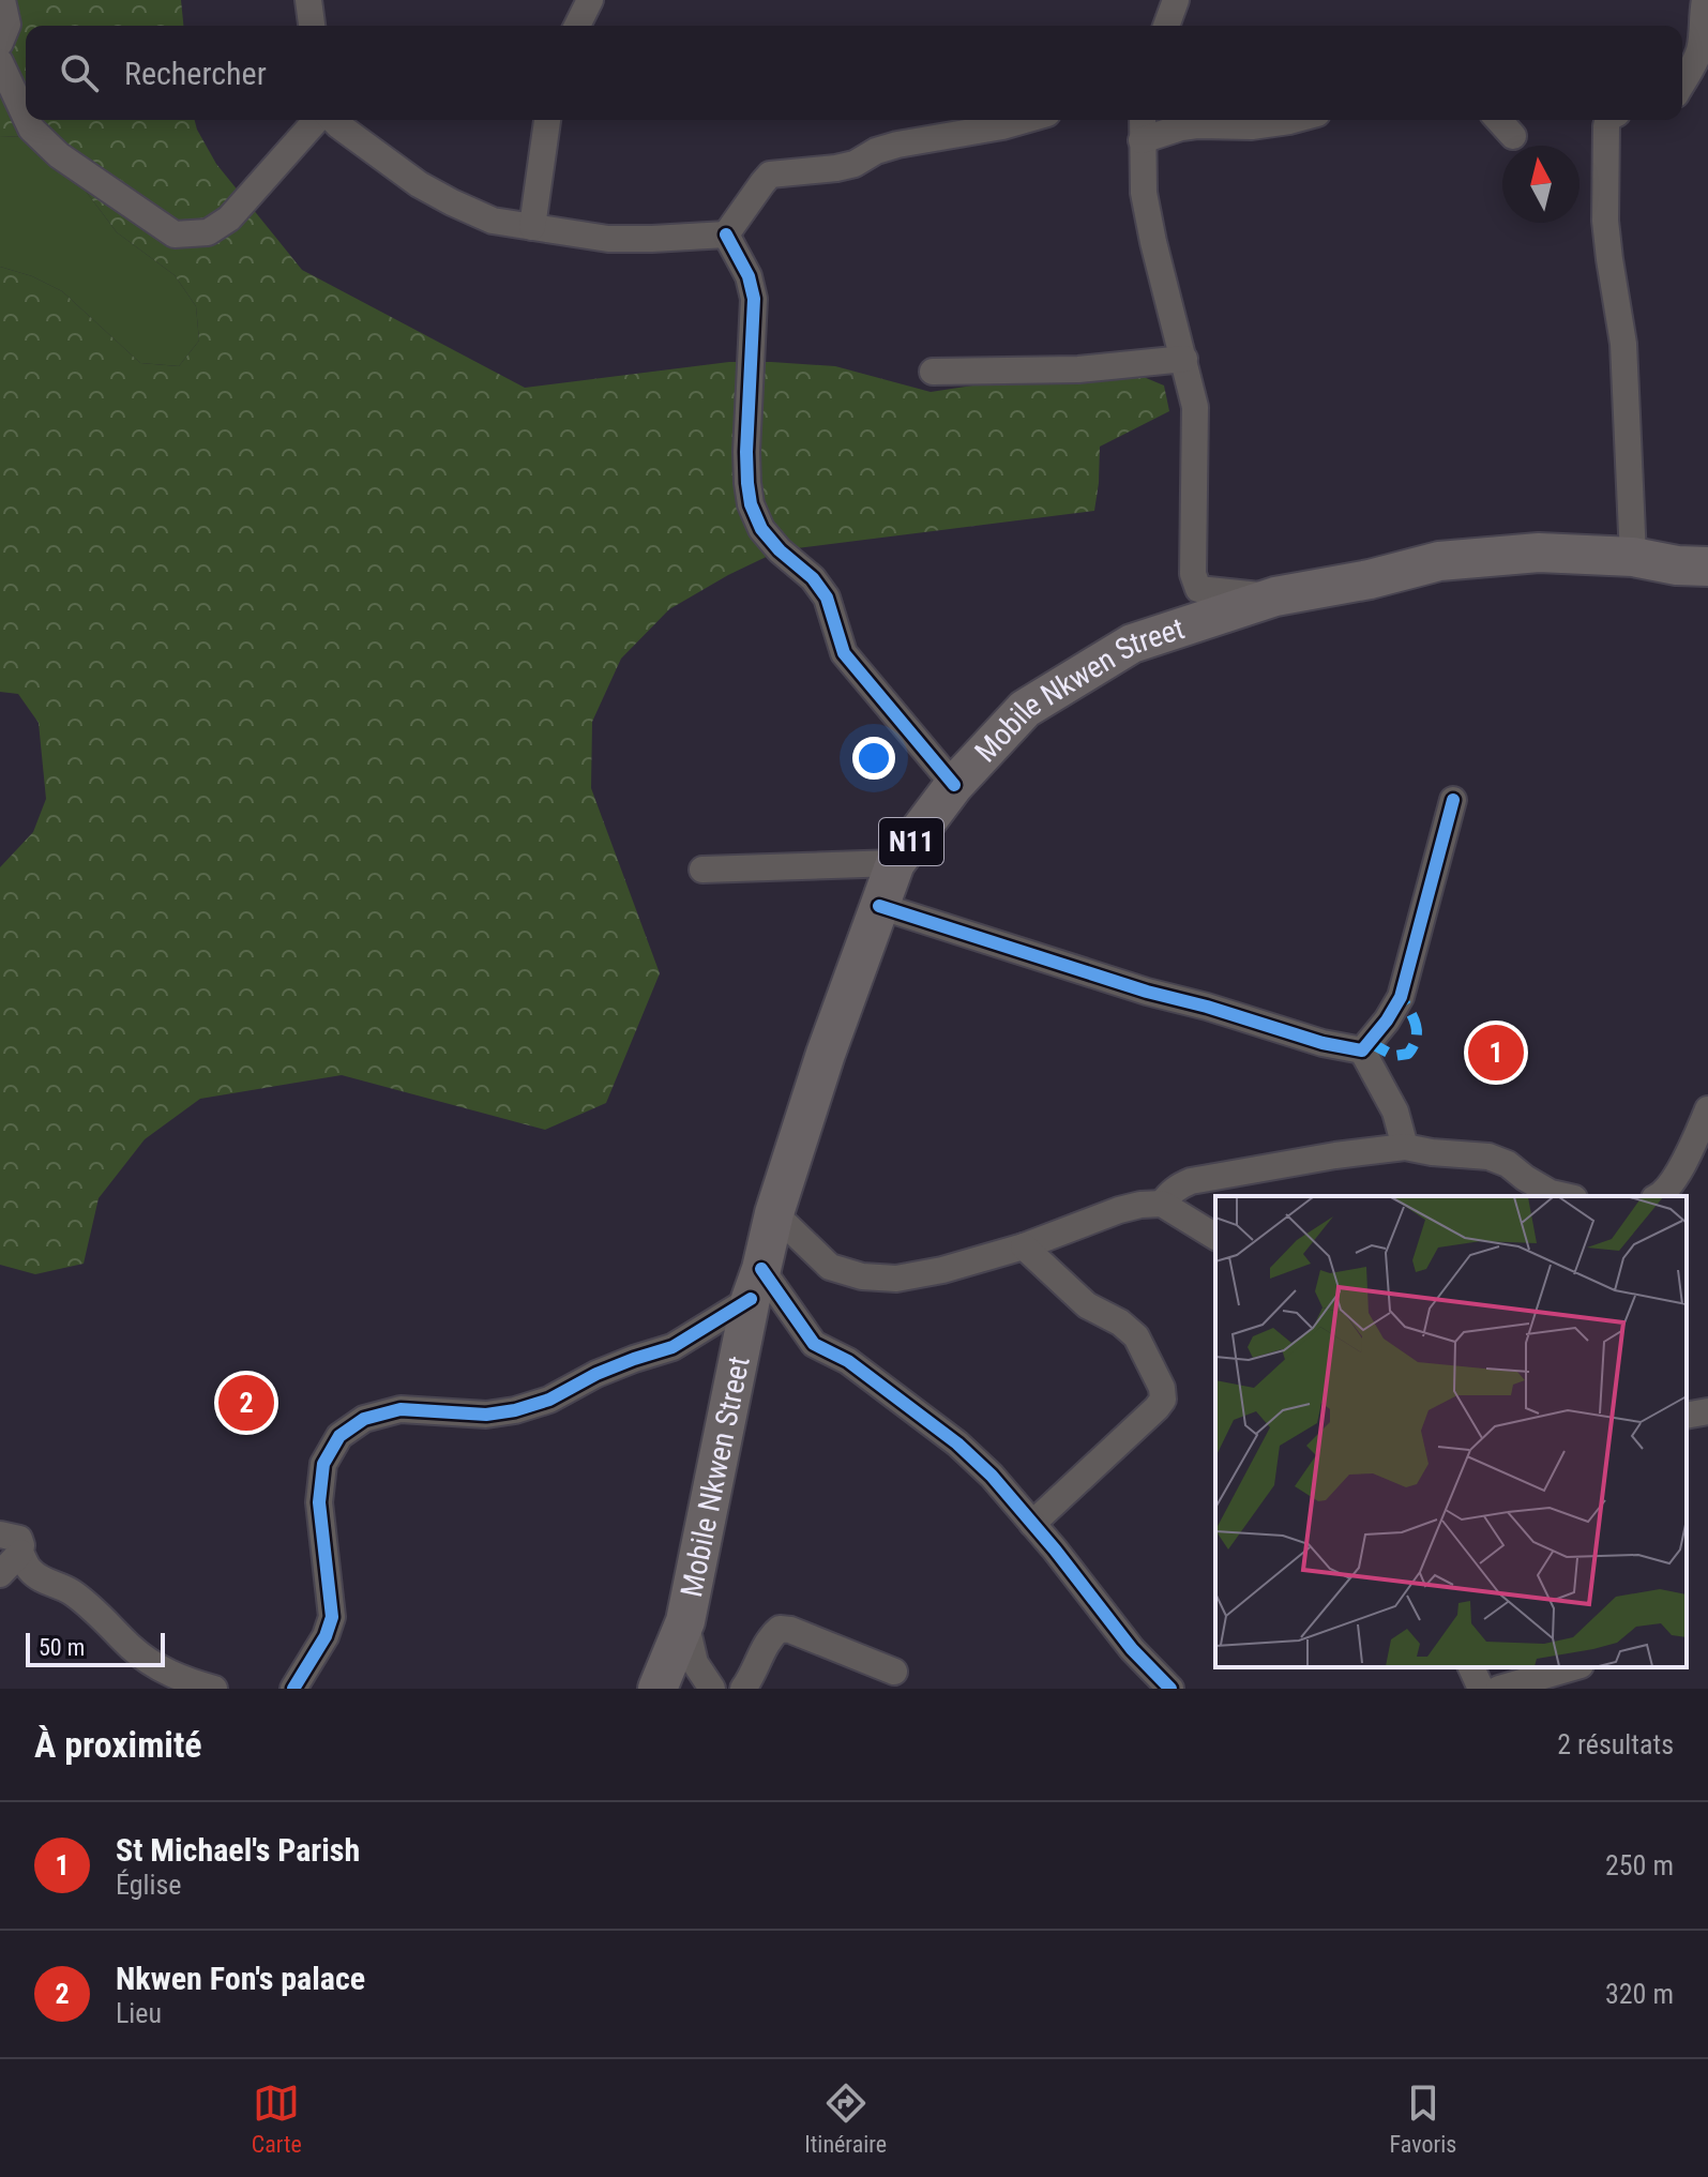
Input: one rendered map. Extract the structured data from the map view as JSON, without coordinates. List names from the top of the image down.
{
  "streets": {
    "highway": ["Mobile Nkwen Street", "N11"]
  },
  "scale_bar": "50 m",
  "north": "top",
  "page": {
    "search": "Rechercher",
    "pins": ["1", "2"],
    "scale": "50 m",
    "heading": ["À proximité", "2 résultats"],
    "list": [
      {
        "mark": "1",
        "name": "St Michael's Parish",
        "note": "Église",
        "value": "250 m"
      },
      {
        "mark": "2",
        "name": "Nkwen Fon's palace",
        "note": "Lieu",
        "value": "320 m"
      }
    ],
    "nav": ["Carte", "Itinéraire", "Favoris"]
  }
}
